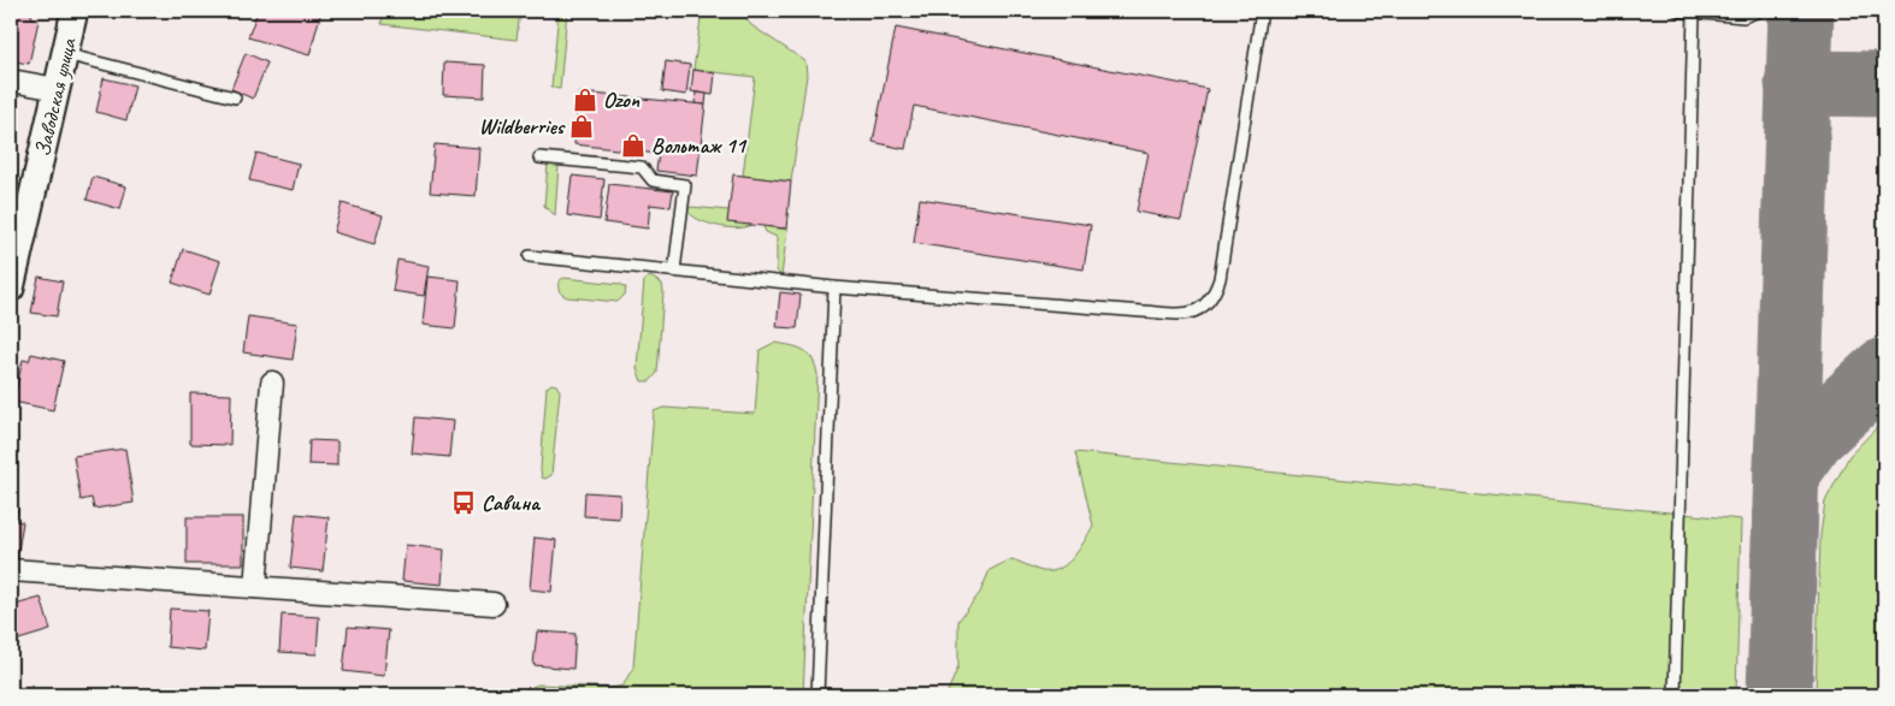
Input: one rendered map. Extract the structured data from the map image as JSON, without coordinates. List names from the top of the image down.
{
  "streets": {
    "street": ["Заводская улица"]
  },
  "places": {
    "shop": ["Ozon", "Wildberries", "Вольтаж 11"],
    "bus stop": ["Савина"]
  }
}
